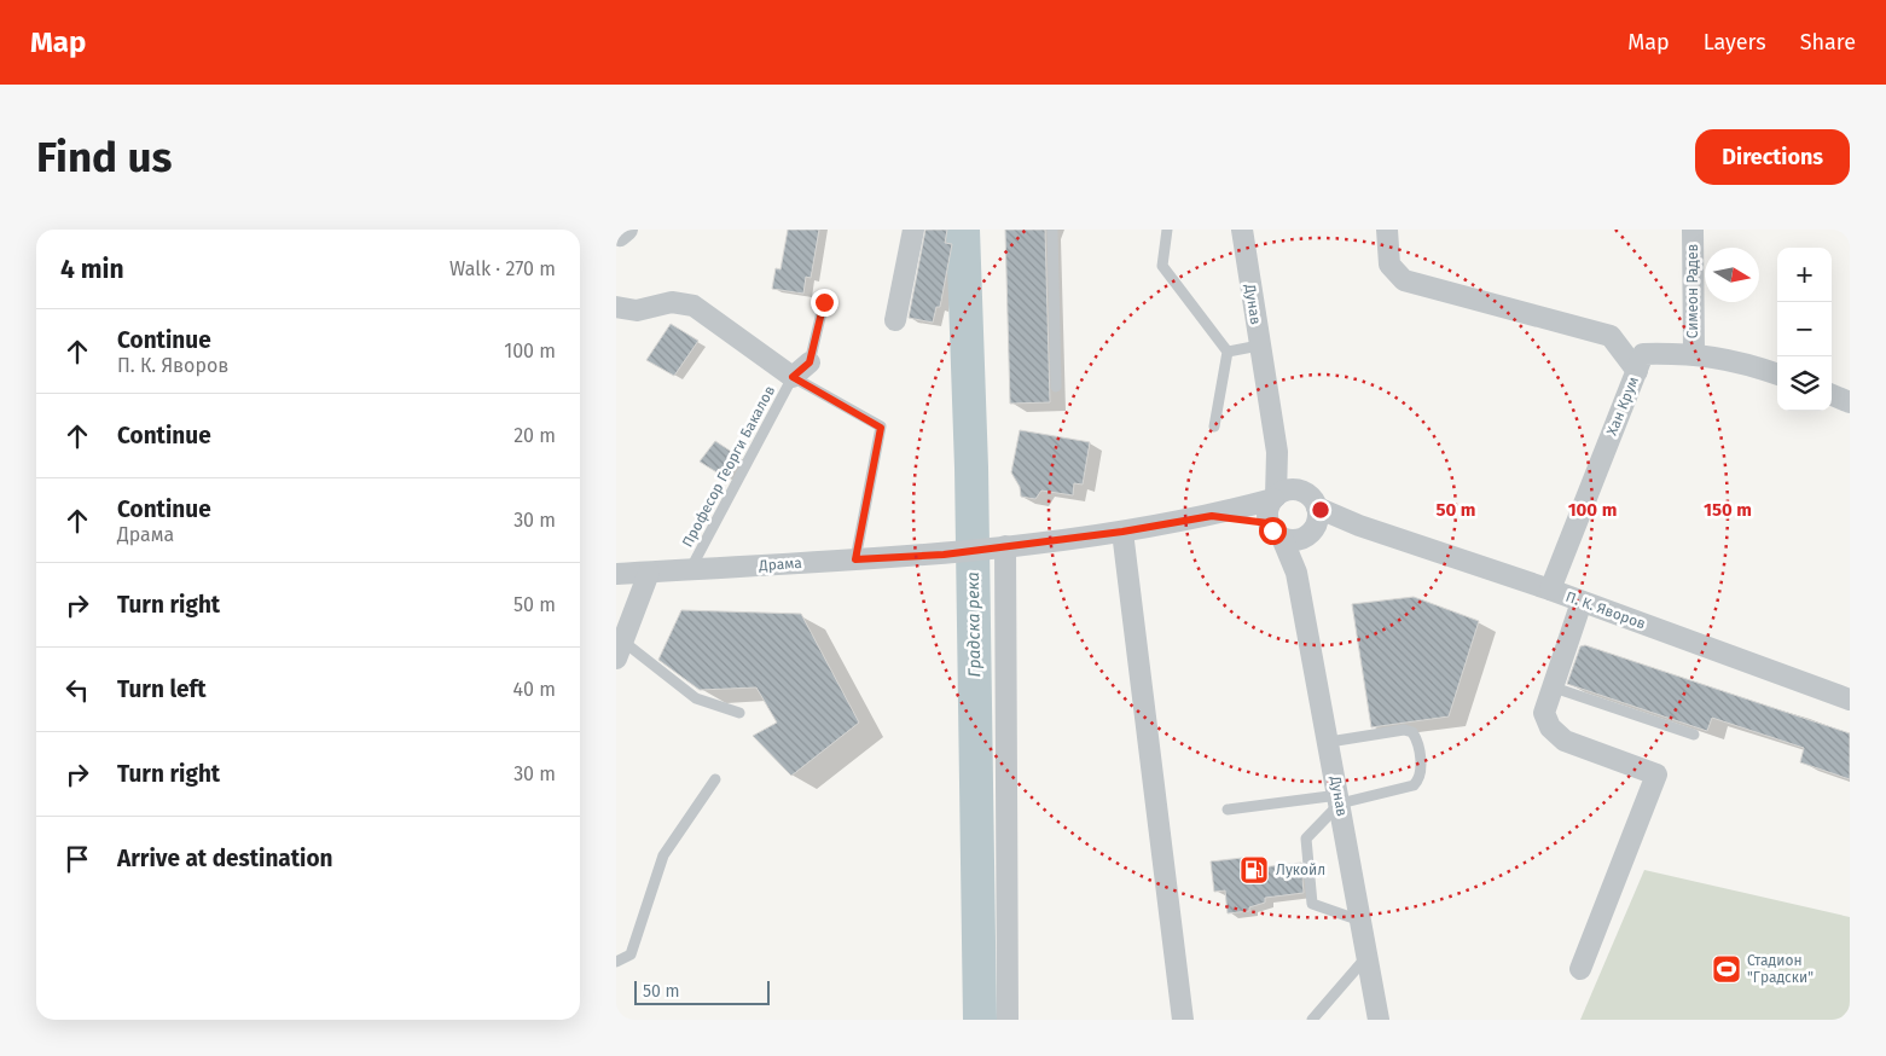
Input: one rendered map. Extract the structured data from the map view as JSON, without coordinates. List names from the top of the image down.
{
  "streets": {
    "street": [
      "Симеон Радев",
      "Дунав",
      "Хан Крум",
      "Драма",
      "П. К. Яворов"
    ],
    "lane": ["Професор Георги Бакалов"]
  },
  "crossings": [
    ["Симеон Радев", "Хан Крум"],
    ["Дунав", "П. К. Яворов"],
    ["Хан Крум", "П. К. Яворов"],
    ["Професор Георги Бакалов", "Драма"],
    ["Драма", "П. К. Яворов"]
  ],
  "water": ["Градска река"],
  "places": {
    "fuel station": ["Лукойл"],
    "sports": ["Стадион \"Градски\""]
  },
  "scale_bar": "50 m",
  "north": "right",
  "page": {
    "header": "Map",
    "nav": ["Map", "Layers", "Share"],
    "buttons": "Directions",
    "title": "Find us",
    "heading": ["4 min", "Walk · 270 m"],
    "map_buttons": ["+", "−"],
    "list": [
      ["Continue", "П. К. Яворов", "100 m"],
      ["Continue", "20 m"],
      ["Continue", "Драма", "30 m"],
      ["Turn right", "50 m"],
      ["Turn left", "40 m"],
      ["Turn right", "30 m"],
      "Arrive at destination"
    ],
    "scale": "50 m"
  },
  "rings": ["50 m", "100 m", "150 m"]
}
